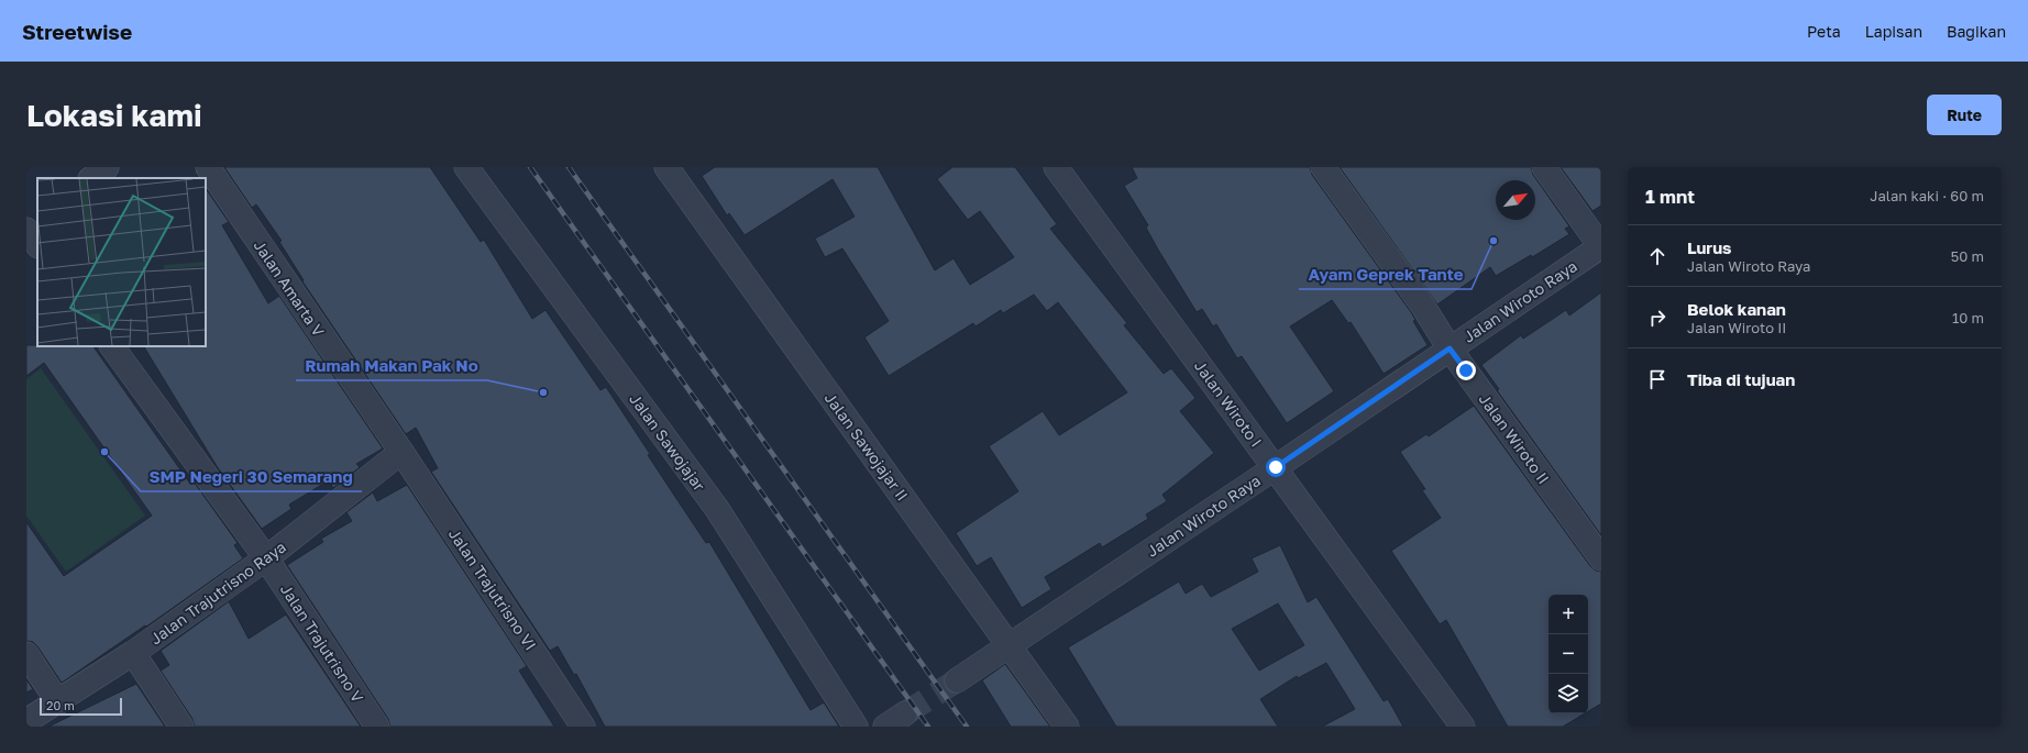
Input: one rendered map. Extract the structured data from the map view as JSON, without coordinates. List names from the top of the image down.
{
  "streets": {
    "street": [
      "Jalan Amarta V",
      "Jalan Wiroto Raya",
      "Jalan Wiroto I",
      "Jalan Wiroto II",
      "Jalan Sawojajar",
      "Jalan Sawojajar II",
      "Jalan Trajutrisno VI",
      "Jalan Trajutrisno Raya",
      "Jalan Trajutrisno V"
    ]
  },
  "crossings": [
    ["Jalan Amarta V", "Jalan Trajutrisno VI"],
    ["Jalan Amarta V", "Jalan Trajutrisno Raya"],
    ["Jalan Wiroto Raya", "Jalan Wiroto I"],
    ["Jalan Wiroto Raya", "Jalan Wiroto II"],
    ["Jalan Wiroto Raya", "Jalan Sawojajar II"],
    ["Jalan Trajutrisno VI", "Jalan Trajutrisno Raya"],
    ["Jalan Trajutrisno Raya", "Jalan Trajutrisno V"]
  ],
  "places": ["Ayam Geprek Tante", "Rumah Makan Pak No", "SMP Negeri 30 Semarang"],
  "scale_bar": "20 m",
  "north": "top right",
  "page": {
    "header": "Streetwise",
    "nav": ["Peta", "Lapisan", "Bagikan"],
    "buttons": "Rute",
    "title": "Lokasi kami",
    "heading": ["1 mnt", "Jalan kaki · 60 m"],
    "list": [
      ["Lurus", "Jalan Wiroto Raya", "50 m"],
      ["Belok kanan", "Jalan Wiroto II", "10 m"],
      "Tiba di tujuan"
    ],
    "map_buttons": ["+", "−"],
    "scale": "20 m"
  }
}
